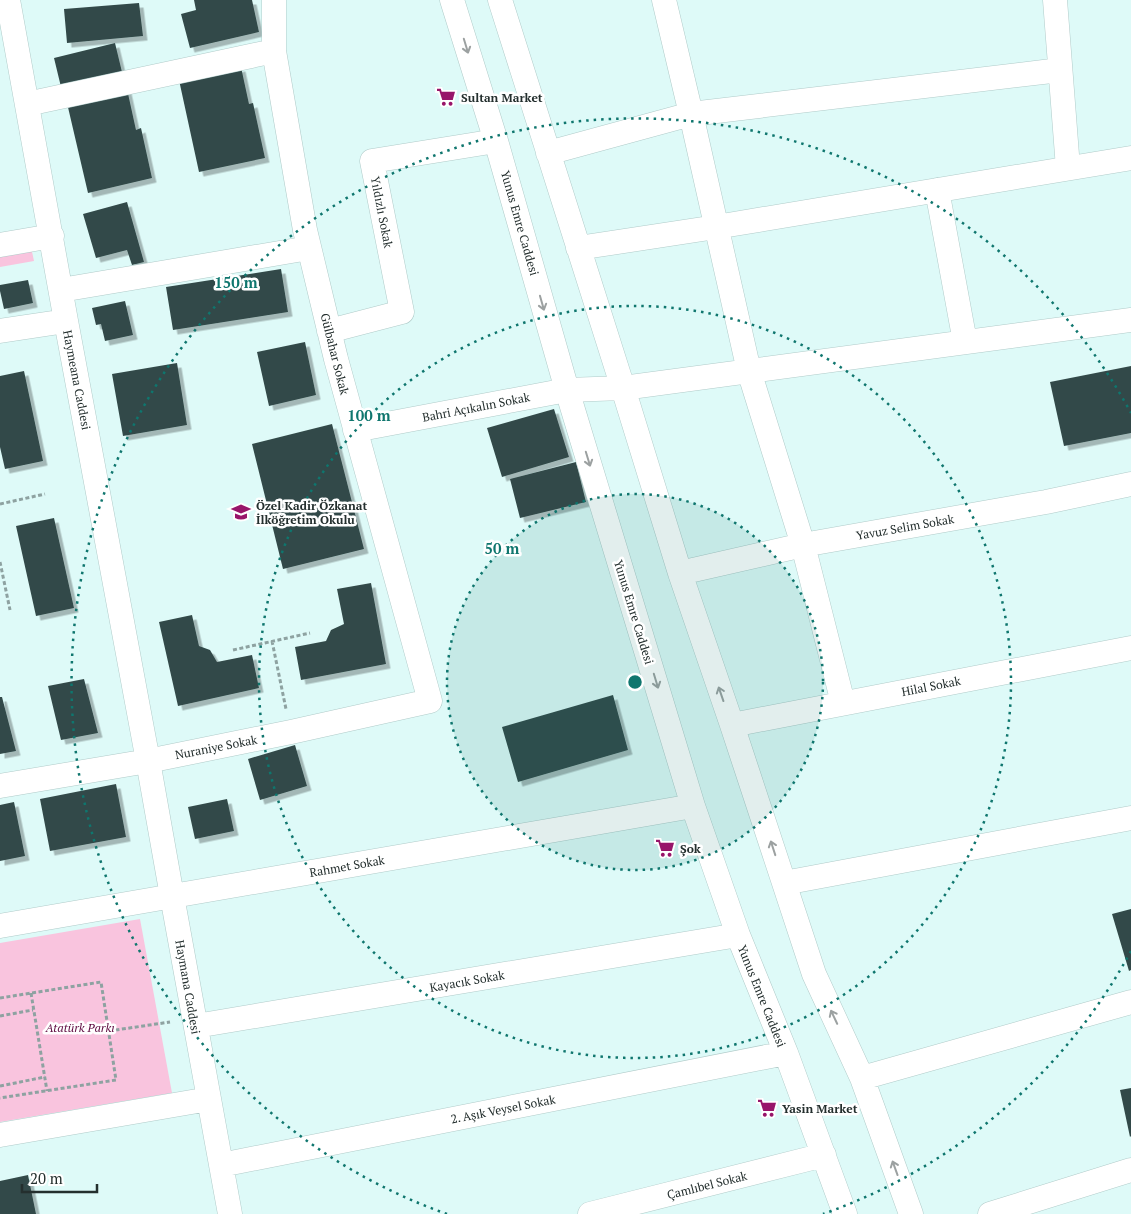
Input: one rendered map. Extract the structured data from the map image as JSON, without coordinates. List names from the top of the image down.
{
  "streets": {
    "street": [
      "Yıldızlı Sokak",
      "Yunus Emre Caddesi",
      "Gülbahar Sokak",
      "Haymeana Caddesi",
      "Bahri Açıkalın Sokak",
      "Yavuz Selim Sokak",
      "Hilal Sokak",
      "Nuraniye Sokak",
      "Rahmet Sokak",
      "Kayacık Sokak",
      "Haymana Caddesi",
      "2. Aşık Veysel Sokak",
      "Çamlıbel Sokak"
    ]
  },
  "crossings": [
    ["Yıldızlı Sokak", "Yunus Emre Caddesi"],
    ["Yıldızlı Sokak", "Gülbahar Sokak"],
    ["Yunus Emre Caddesi", "Bahri Açıkalın Sokak"],
    ["Yunus Emre Caddesi", "Rahmet Sokak"],
    ["Yunus Emre Caddesi", "Kayacık Sokak"],
    ["Yunus Emre Caddesi", "2. Aşık Veysel Sokak"],
    ["Yunus Emre Caddesi", "Çamlıbel Sokak"],
    ["Gülbahar Sokak", "Bahri Açıkalın Sokak"],
    ["Gülbahar Sokak", "Nuraniye Sokak"],
    ["Haymeana Caddesi", "Nuraniye Sokak"],
    ["Haymeana Caddesi", "Haymana Caddesi"],
    ["Nuraniye Sokak", "Haymana Caddesi"],
    ["Rahmet Sokak", "Haymana Caddesi"],
    ["Kayacık Sokak", "Haymana Caddesi"],
    ["Haymana Caddesi", "2. Aşık Veysel Sokak"]
  ],
  "parks": ["Atatürk Parkı"],
  "places": {
    "supermarket": ["Sultan Market", "Şok", "Yasin Market"],
    "school or university": ["Özel Kadir Özkanat İlköğretim Okulu"]
  },
  "scale_bar": "20 m",
  "rings": ["150 m", "100 m", "50 m"]
}
